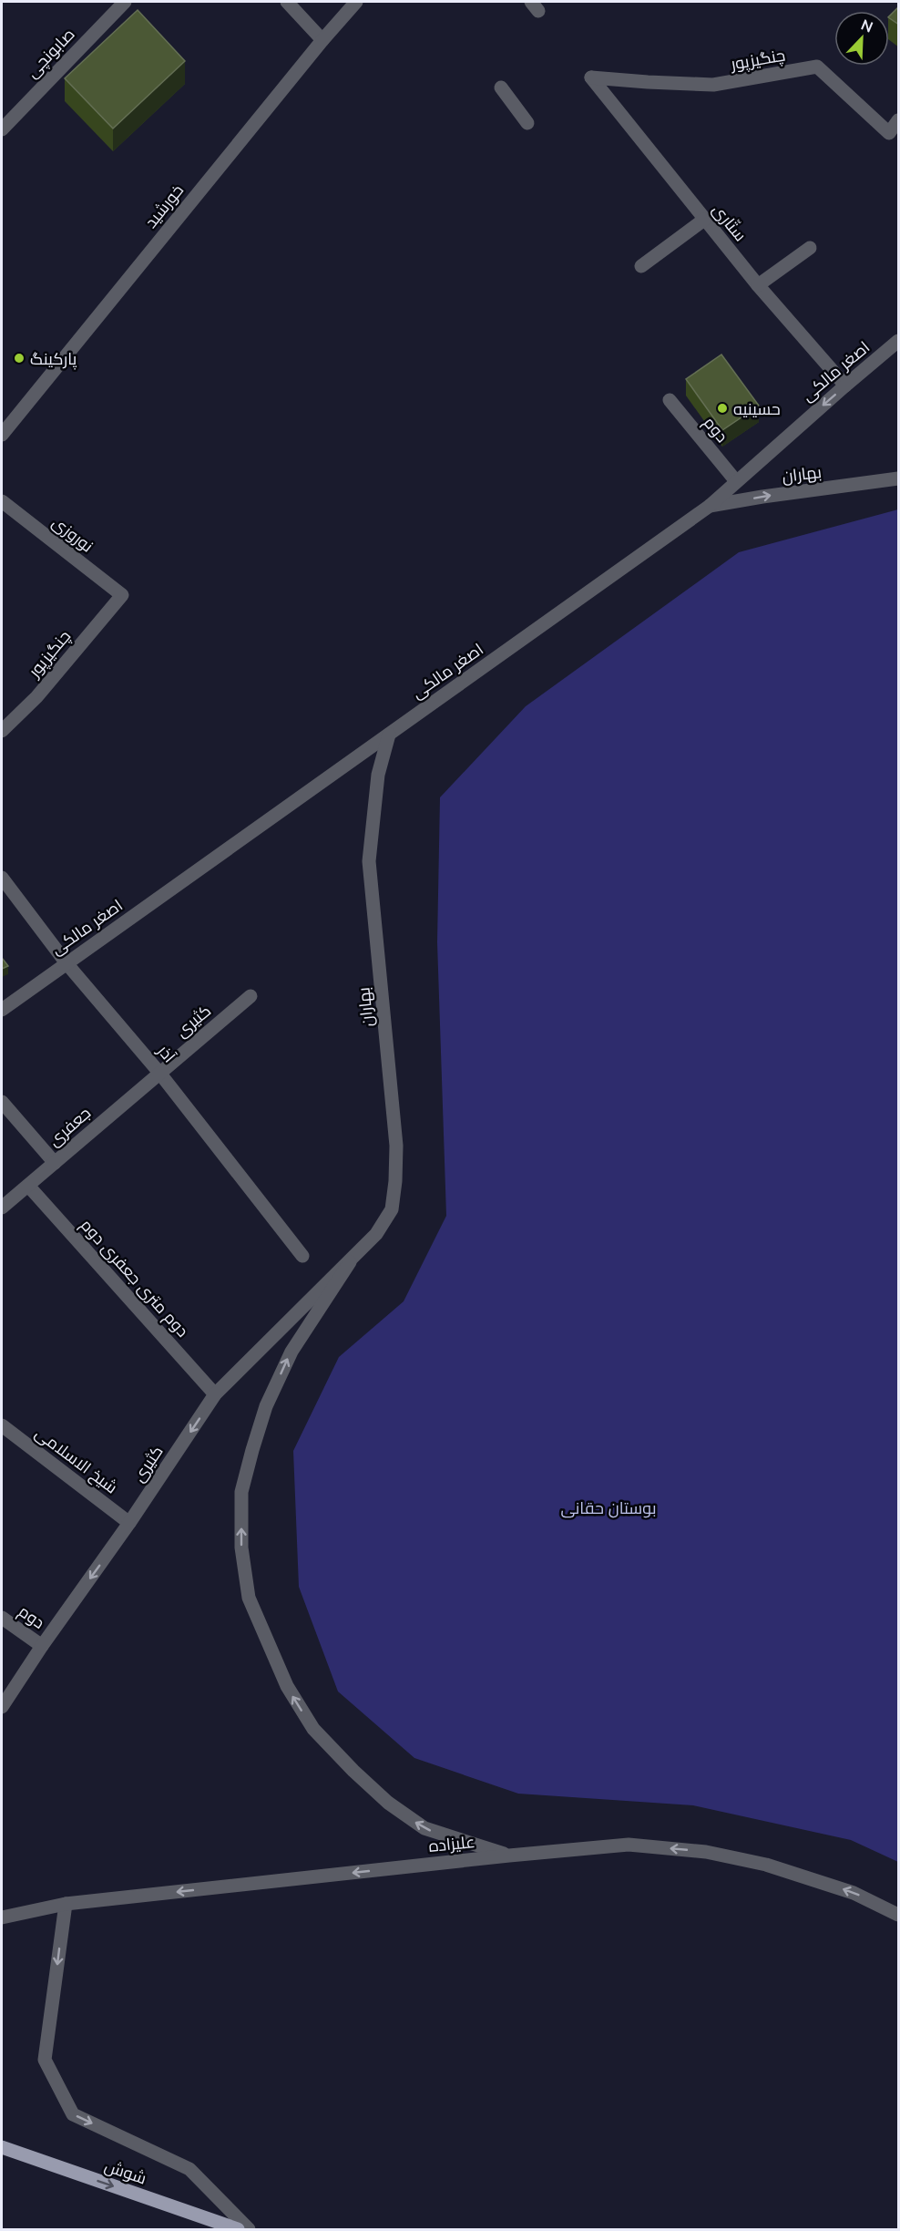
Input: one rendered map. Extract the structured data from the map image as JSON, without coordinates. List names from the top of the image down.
{
  "streets": {
    "main road": ["شوش"],
    "street": [
      "صابونچی",
      "چنگیزپور",
      "خورشید",
      "ستّاری",
      "اصغر مالکی",
      "دوم",
      "بهاران",
      "نوروزی",
      "کثیری",
      "آذر",
      "جعفری",
      "دوم متری جعفری دوم",
      "شیخ الاسلامی",
      "علیزاده"
    ]
  },
  "crossings": [
    ["چنگیزپور", "ستّاری"],
    ["چنگیزپور", "نوروزی"],
    ["ستّاری", "اصغر مالکی"],
    ["اصغر مالکی", "دوم"],
    ["اصغر مالکی", "بهاران"],
    ["اصغر مالکی", "آذر"],
    ["دوم", "کثیری"],
    ["بهاران", "کثیری"],
    ["کثیری", "آذر"],
    ["کثیری", "جعفری"],
    ["کثیری", "دوم متری جعفری دوم"],
    ["کثیری", "شیخ الاسلامی"],
    ["آذر", "جعفری"],
    ["جعفری", "دوم متری جعفری دوم"]
  ],
  "one_way": ["کثیری", "علیزاده", "شوش"],
  "parks": ["بوستان حقانی"],
  "places": ["پارکینگ", "حسینیه"],
  "north": "top right"
}
